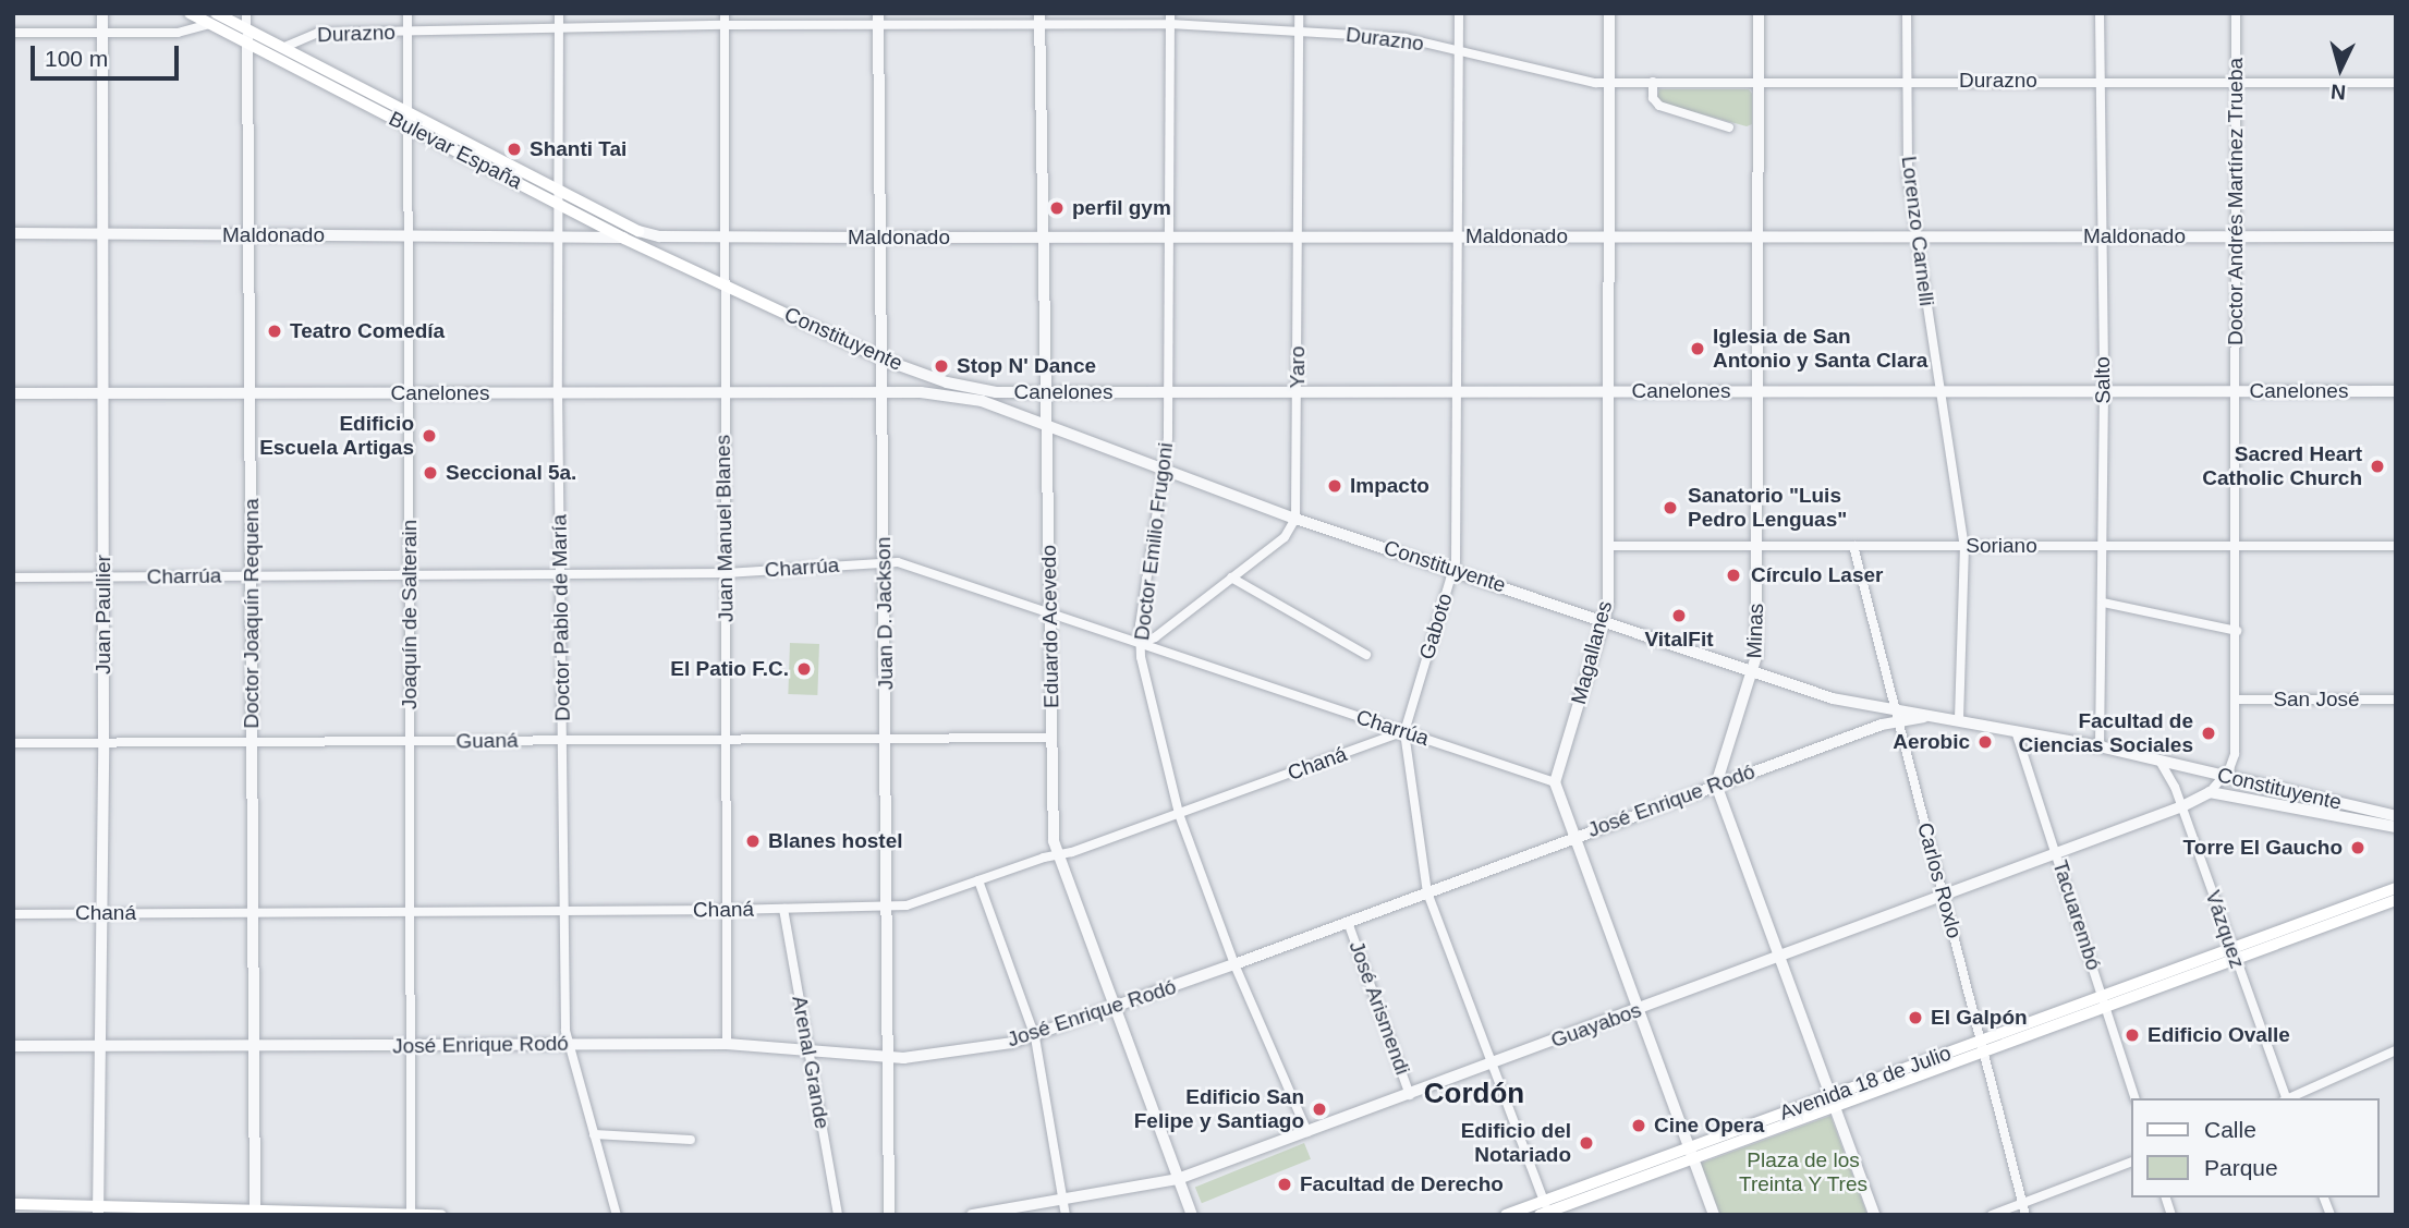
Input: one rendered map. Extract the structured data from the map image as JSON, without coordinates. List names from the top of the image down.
{
  "streets": {
    "main road": ["Bulevar España", "Constituyente", "Avenida 18 de Julio"],
    "street": [
      "Durazno",
      "Doctor Andrés Martínez Trueba",
      "Lorenzo Carnelli",
      "Maldonado",
      "Yaro",
      "Salto",
      "Canelones",
      "Juan Manuel Blanes",
      "Doctor Emilio Frugoni",
      "Soriano",
      "Charrúa",
      "Doctor Joaquín Requena",
      "Juan D. Jackson",
      "Juan Paullier",
      "Joaquín de Salterain",
      "Doctor Pablo de María",
      "Eduardo Acevedo",
      "Gaboto",
      "Minas",
      "Magallanes",
      "San José",
      "Guaná",
      "Chaná",
      "José Enrique Rodó",
      "Carlos Roxlo",
      "Tacuarembó",
      "Vázquez",
      "José Arismendi",
      "Guayabos",
      "Arenal Grande"
    ]
  },
  "crossings": [
    ["Durazno", "Bulevar España"],
    ["Durazno", "Doctor Andrés Martínez Trueba"],
    ["Durazno", "Lorenzo Carnelli"],
    ["Durazno", "Yaro"],
    ["Durazno", "Salto"],
    ["Durazno", "Juan Manuel Blanes"],
    ["Durazno", "Doctor Emilio Frugoni"],
    ["Durazno", "Juan D. Jackson"],
    ["Durazno", "Joaquín de Salterain"],
    ["Durazno", "Doctor Pablo de María"],
    ["Durazno", "Eduardo Acevedo"],
    ["Durazno", "Gaboto"],
    ["Durazno", "Minas"],
    ["Durazno", "Magallanes"],
    ["Bulevar España", "Maldonado"],
    ["Bulevar España", "Constituyente"],
    ["Bulevar España", "Juan Manuel Blanes"],
    ["Bulevar España", "Doctor Joaquín Requena"],
    ["Bulevar España", "Joaquín de Salterain"],
    ["Bulevar España", "Doctor Pablo de María"],
    ["Doctor Andrés Martínez Trueba", "Maldonado"],
    ["Doctor Andrés Martínez Trueba", "Constituyente"],
    ["Doctor Andrés Martínez Trueba", "Canelones"],
    ["Doctor Andrés Martínez Trueba", "Soriano"],
    ["Doctor Andrés Martínez Trueba", "San José"],
    ["Doctor Andrés Martínez Trueba", "Guayabos"],
    ["Lorenzo Carnelli", "Maldonado"],
    ["Lorenzo Carnelli", "Constituyente"],
    ["Lorenzo Carnelli", "Canelones"],
    ["Lorenzo Carnelli", "Soriano"],
    ["Maldonado", "Yaro"],
    ["Maldonado", "Salto"],
    ["Maldonado", "Juan Manuel Blanes"],
    ["Maldonado", "Doctor Emilio Frugoni"],
    ["Maldonado", "Doctor Joaquín Requena"],
    ["Maldonado", "Juan D. Jackson"],
    ["Maldonado", "Juan Paullier"],
    ["Maldonado", "Joaquín de Salterain"],
    ["Maldonado", "Doctor Pablo de María"],
    ["Maldonado", "Eduardo Acevedo"],
    ["Maldonado", "Gaboto"],
    ["Maldonado", "Minas"],
    ["Maldonado", "Magallanes"],
    ["Constituyente", "Yaro"],
    ["Constituyente", "Salto"],
    ["Constituyente", "Canelones"],
    ["Constituyente", "Juan Manuel Blanes"],
    ["Constituyente", "Doctor Emilio Frugoni"],
    ["Constituyente", "Juan D. Jackson"],
    ["Constituyente", "Eduardo Acevedo"],
    ["Constituyente", "Gaboto"],
    ["Constituyente", "Minas"],
    ["Constituyente", "Magallanes"],
    ["Constituyente", "José Enrique Rodó"],
    ["Constituyente", "Carlos Roxlo"],
    ["Constituyente", "Tacuarembó"],
    ["Constituyente", "Vázquez"],
    ["Constituyente", "Guayabos"],
    ["Yaro", "Canelones"],
    ["Salto", "Canelones"],
    ["Salto", "Soriano"],
    ["Canelones", "Juan Manuel Blanes"],
    ["Canelones", "Doctor Emilio Frugoni"],
    ["Canelones", "Doctor Joaquín Requena"],
    ["Canelones", "Juan D. Jackson"],
    ["Canelones", "Juan Paullier"],
    ["Canelones", "Joaquín de Salterain"],
    ["Canelones", "Doctor Pablo de María"],
    ["Canelones", "Eduardo Acevedo"],
    ["Canelones", "Gaboto"],
    ["Canelones", "Minas"],
    ["Canelones", "Magallanes"],
    ["Juan Manuel Blanes", "Charrúa"],
    ["Juan Manuel Blanes", "Guaná"],
    ["Juan Manuel Blanes", "Chaná"],
    ["Juan Manuel Blanes", "José Enrique Rodó"],
    ["Doctor Emilio Frugoni", "Charrúa"],
    ["Doctor Emilio Frugoni", "Chaná"],
    ["Doctor Emilio Frugoni", "José Enrique Rodó"],
    ["Doctor Emilio Frugoni", "Guayabos"],
    ["Soriano", "Minas"],
    ["Soriano", "Magallanes"],
    ["Soriano", "Carlos Roxlo"],
    ["Charrúa", "Doctor Joaquín Requena"],
    ["Charrúa", "Juan D. Jackson"],
    ["Charrúa", "Juan Paullier"],
    ["Charrúa", "Joaquín de Salterain"],
    ["Charrúa", "Doctor Pablo de María"],
    ["Charrúa", "Eduardo Acevedo"],
    ["Charrúa", "Gaboto"],
    ["Charrúa", "Magallanes"],
    ["Charrúa", "Chaná"],
    ["Doctor Joaquín Requena", "Guaná"],
    ["Doctor Joaquín Requena", "Chaná"],
    ["Doctor Joaquín Requena", "José Enrique Rodó"],
    ["Juan D. Jackson", "Guaná"],
    ["Juan D. Jackson", "Chaná"],
    ["Juan D. Jackson", "José Enrique Rodó"],
    ["Juan Paullier", "Guaná"],
    ["Juan Paullier", "Chaná"],
    ["Juan Paullier", "José Enrique Rodó"],
    ["Joaquín de Salterain", "Guaná"],
    ["Joaquín de Salterain", "Chaná"],
    ["Joaquín de Salterain", "José Enrique Rodó"],
    ["Doctor Pablo de María", "Guaná"],
    ["Doctor Pablo de María", "Chaná"],
    ["Doctor Pablo de María", "José Enrique Rodó"],
    ["Eduardo Acevedo", "Guaná"],
    ["Eduardo Acevedo", "Chaná"],
    ["Eduardo Acevedo", "José Enrique Rodó"],
    ["Eduardo Acevedo", "Guayabos"],
    ["Gaboto", "Chaná"],
    ["Gaboto", "José Enrique Rodó"],
    ["Gaboto", "Guayabos"],
    ["Gaboto", "Avenida 18 de Julio"],
    ["Minas", "José Enrique Rodó"],
    ["Chaná", "Arenal Grande"],
    ["José Enrique Rodó", "Carlos Roxlo"],
    ["José Enrique Rodó", "José Arismendi"],
    ["José Enrique Rodó", "Arenal Grande"],
    ["Carlos Roxlo", "Guayabos"],
    ["Carlos Roxlo", "Avenida 18 de Julio"],
    ["Tacuarembó", "Guayabos"],
    ["Tacuarembó", "Avenida 18 de Julio"],
    ["Vázquez", "Guayabos"],
    ["Vázquez", "Avenida 18 de Julio"],
    ["José Arismendi", "Guayabos"]
  ],
  "districts": ["Cordón"],
  "parks": ["Plaza de los Treinta Y Tres"],
  "places": [
    "Shanti Tai",
    "perfil gym",
    "Teatro Comedía",
    "Iglesia de San Antonio y Santa Clara",
    "Stop N' Dance",
    "Edificio Escuela Artigas",
    "Sacred Heart Catholic Church",
    "Seccional 5a.",
    "Impacto",
    "Sanatorio \"Luis Pedro Lenguas\"",
    "Círculo Laser",
    "VitalFit",
    "El Patio F.C.",
    "Facultad de Ciencias Sociales",
    "Aerobic",
    "Blanes hostel",
    "Torre El Gaucho",
    "El Galpón",
    "Edificio Ovalle",
    "Edificio San Felipe y Santiago",
    "Cine Opera",
    "Edificio del Notariado",
    "Facultad de Derecho"
  ],
  "legend": ["Calle", "Parque"],
  "scale_bar": "100 m",
  "north": "bottom"
}
